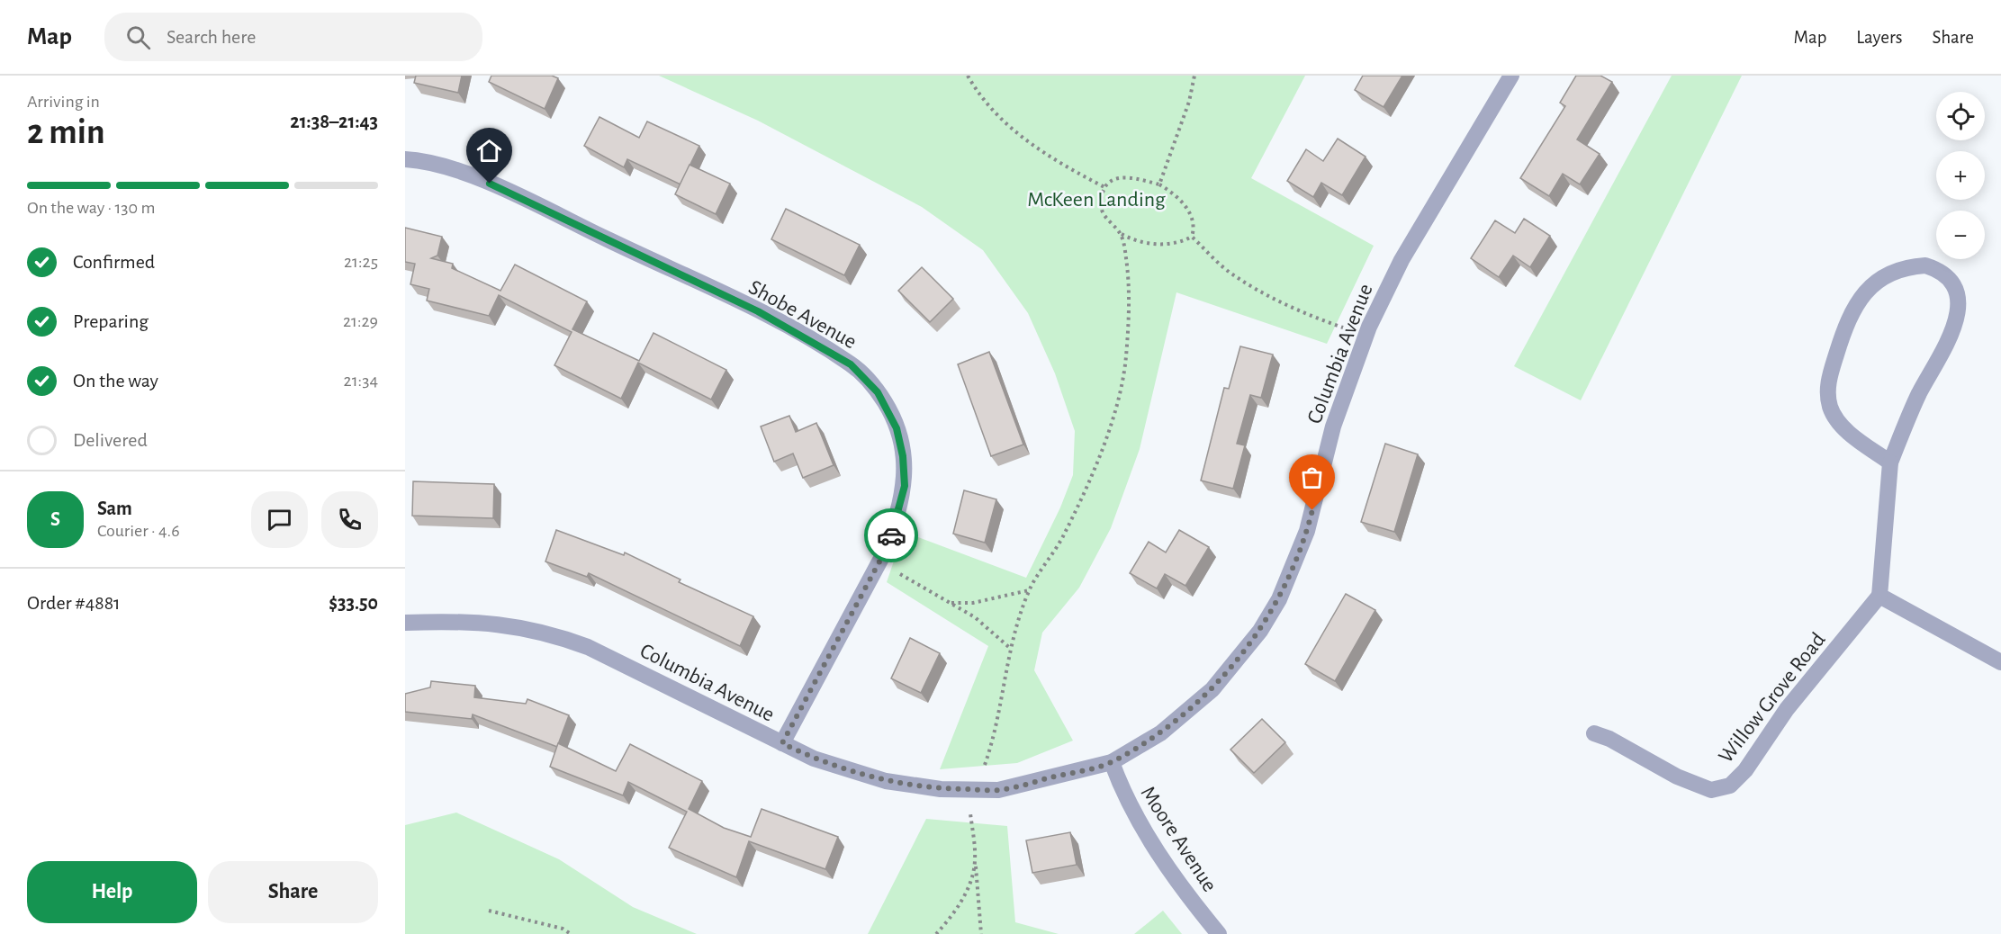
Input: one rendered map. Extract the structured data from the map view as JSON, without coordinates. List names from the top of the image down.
{
  "streets": {
    "street": [
      "Shobe Avenue",
      "Columbia Avenue",
      "Willow Grove Road",
      "Moore Avenue"
    ]
  },
  "crossings": [
    ["Shobe Avenue", "Columbia Avenue"],
    ["Columbia Avenue", "Moore Avenue"]
  ],
  "parks": ["McKeen Landing"],
  "page": {
    "header": "Map",
    "search": "Search here",
    "nav": ["Map", "Layers", "Share"],
    "heading": ["2 min", "Arriving in", "21:38–21:43"],
    "panel": [
      "Sam",
      "Courier · 4.6",
      "Order #4881",
      "$33.50"
    ],
    "map_buttons": ["+", "−"],
    "bar": "On the way · 130 m",
    "list": [
      ["Confirmed", "21:25"],
      ["Preparing", "21:29"],
      ["On the way", "21:34"],
      "Delivered"
    ],
    "round": "S",
    "buttons": ["Help", "Share"]
  }
}
